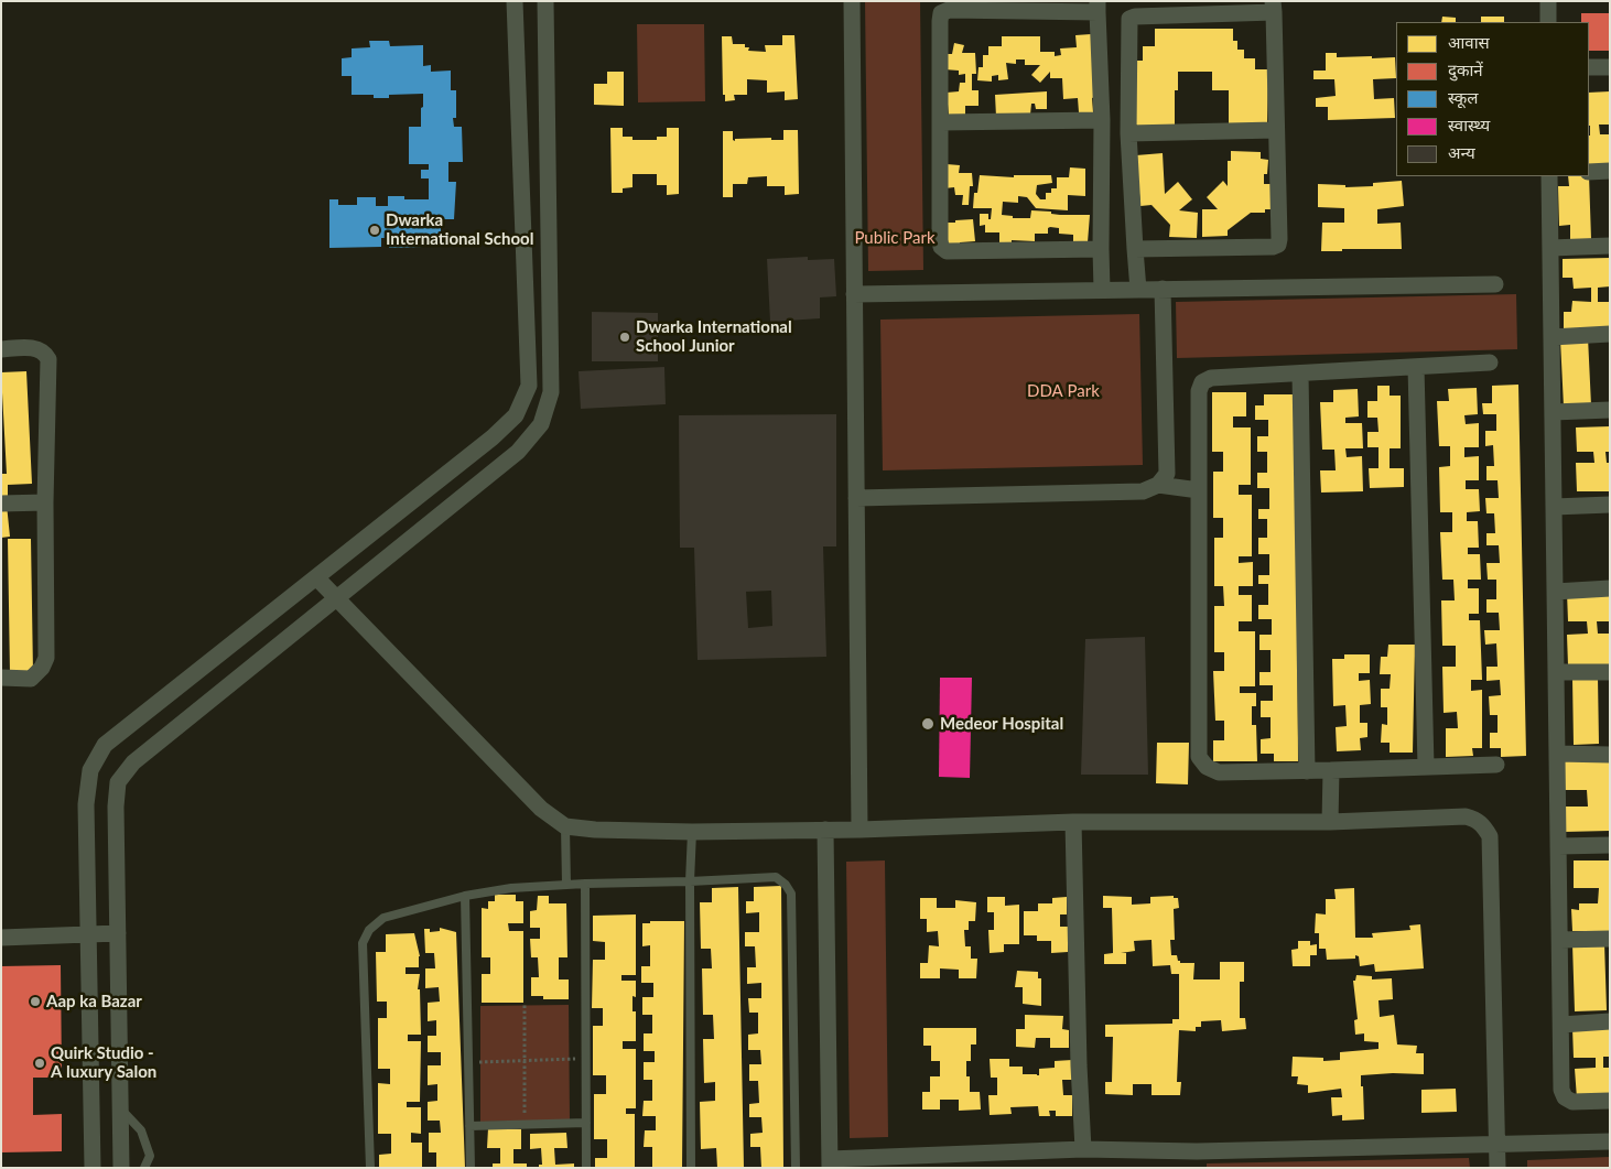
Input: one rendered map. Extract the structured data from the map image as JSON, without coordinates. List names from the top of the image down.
{
  "parks": ["Public Park", "DDA Park"],
  "places": [
    "Dwarka International School",
    "Dwarka International School Junior",
    "Medeor Hospital",
    "Aap ka Bazar",
    "Quirk Studio - A luxury Salon"
  ],
  "legend": [
    "आवास",
    "दुकानें",
    "स्कूल",
    "स्वास्थ्य",
    "अन्य"
  ]
}
